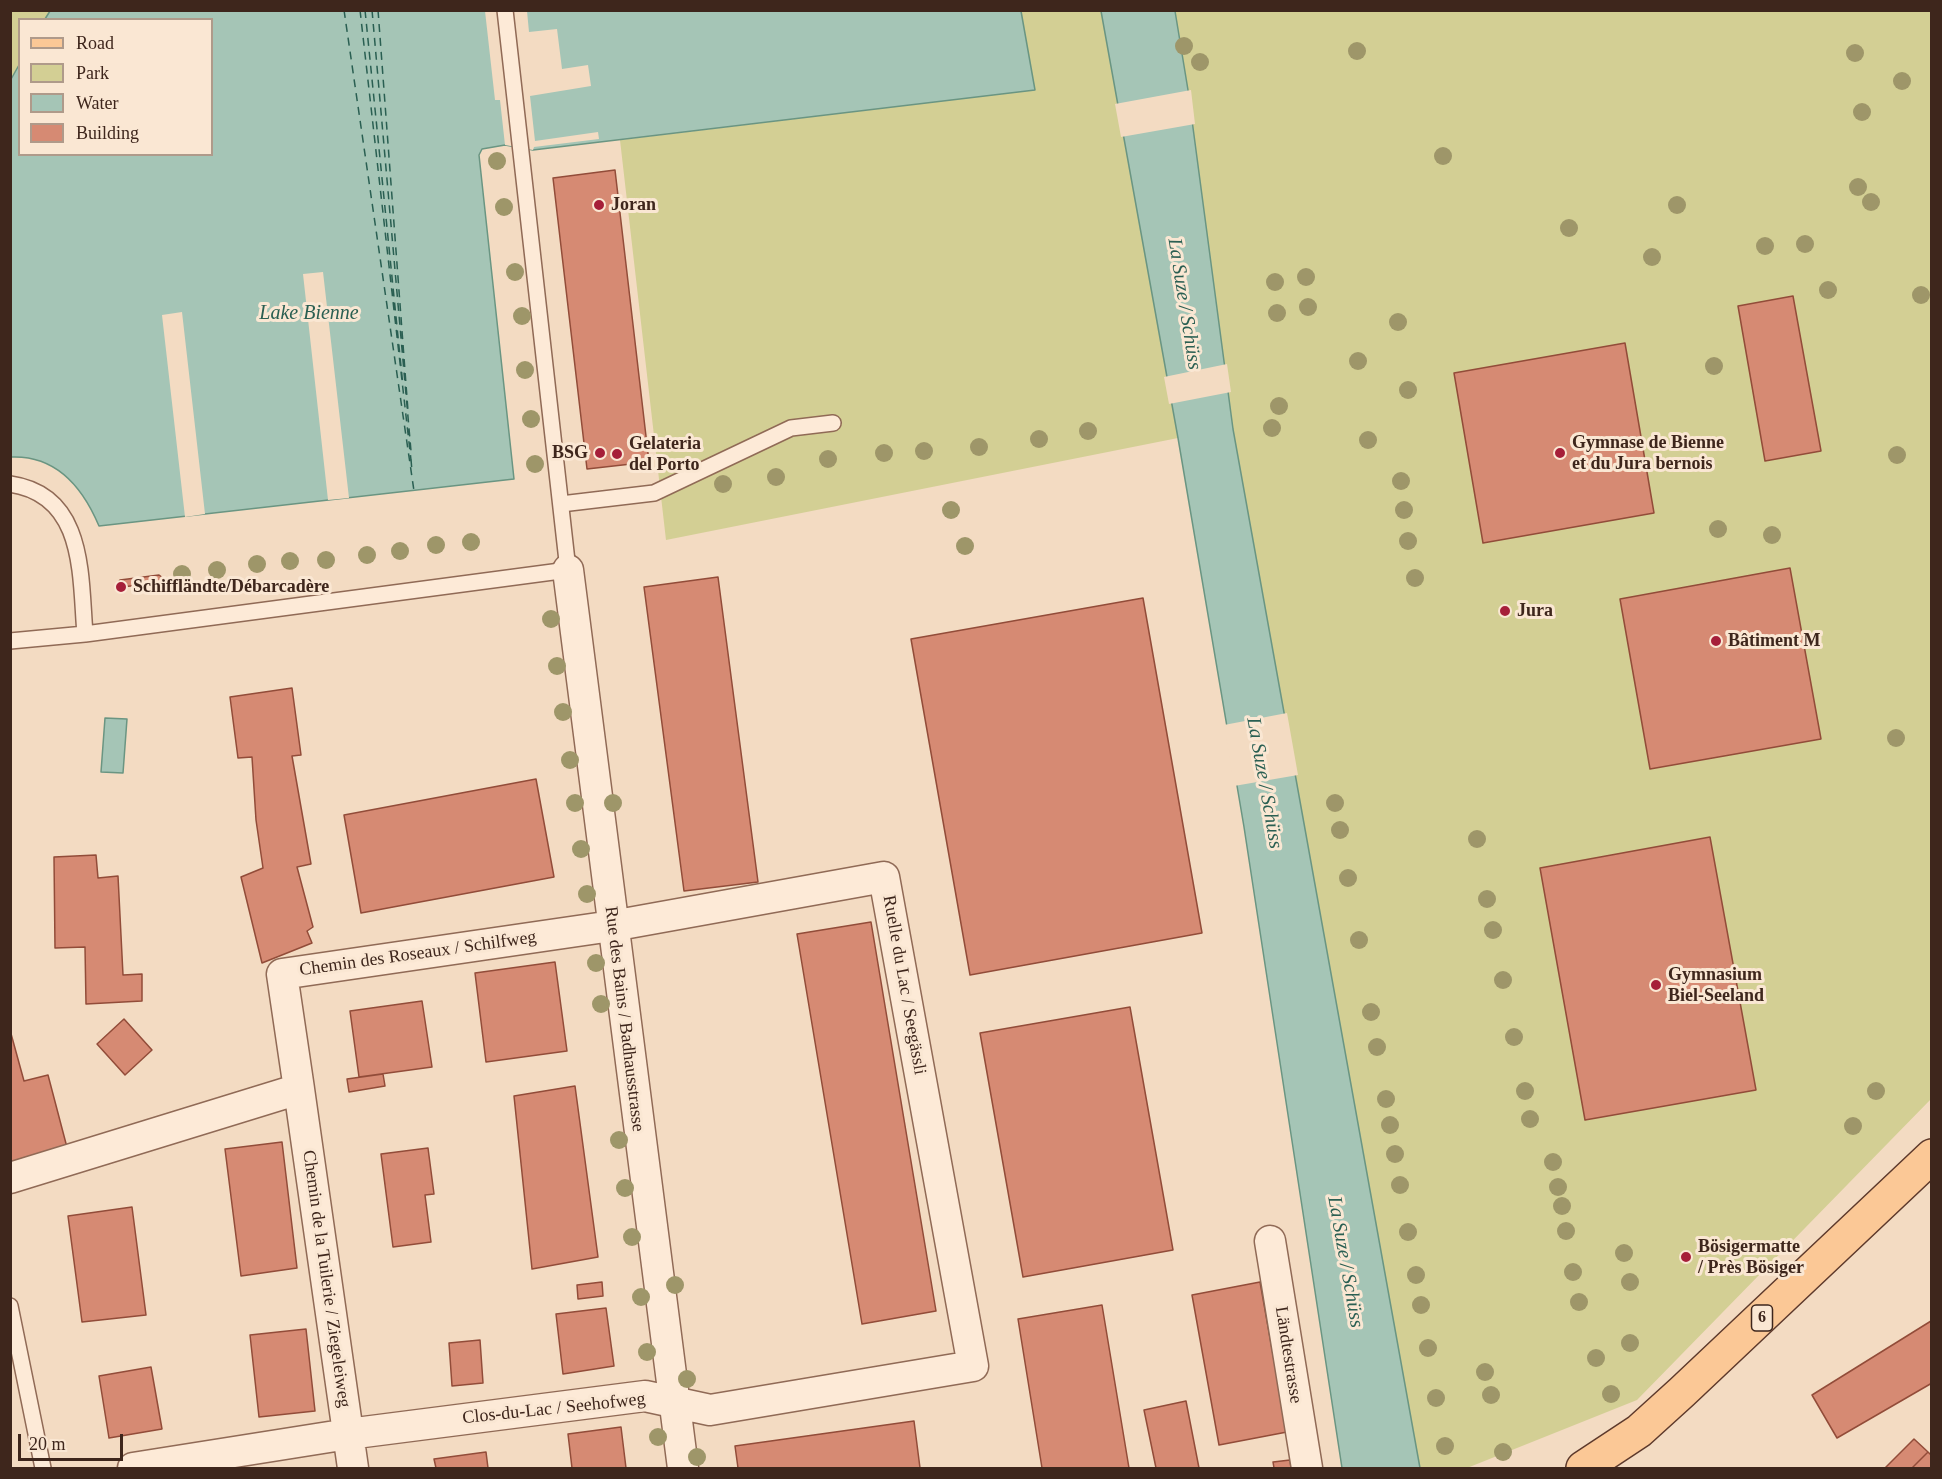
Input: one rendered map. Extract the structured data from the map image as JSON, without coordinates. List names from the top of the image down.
{
  "streets": {
    "main road": ["6"],
    "street": [
      "Chemin des Roseaux / Schilfweg",
      "Ruelle du Lac / Seegässli",
      "Rue des Bains / Badhausstrasse",
      "Chemin de la Tuilerie / Ziegeleiweg",
      "Ländtestrasse",
      "Clos-du-Lac / Seehofweg"
    ]
  },
  "crossings": [
    ["Chemin des Roseaux / Schilfweg", "Ruelle du Lac / Seegässli"],
    ["Chemin des Roseaux / Schilfweg", "Rue des Bains / Badhausstrasse"],
    ["Chemin des Roseaux / Schilfweg", "Chemin de la Tuilerie / Ziegeleiweg"],
    ["Ruelle du Lac / Seegässli", "Rue des Bains / Badhausstrasse"],
    ["Ruelle du Lac / Seegässli", "Clos-du-Lac / Seehofweg"],
    ["Rue des Bains / Badhausstrasse", "Clos-du-Lac / Seehofweg"],
    ["Chemin de la Tuilerie / Ziegeleiweg", "Clos-du-Lac / Seehofweg"]
  ],
  "water": ["La Suze / Schüss", "Lake Bienne"],
  "places": [
    "Joran",
    "BSG",
    "Gymnase de Bienne et du Jura bernois",
    "Gelateria del Porto",
    "Schiffländte/Débarcadère",
    "Jura",
    "Bâtiment M",
    "Gymnasium Biel-Seeland",
    "Bösigermatte / Près Bösiger"
  ],
  "legend": [
    "Road",
    "Park",
    "Water",
    "Building"
  ],
  "scale_bar": "20 m"
}
